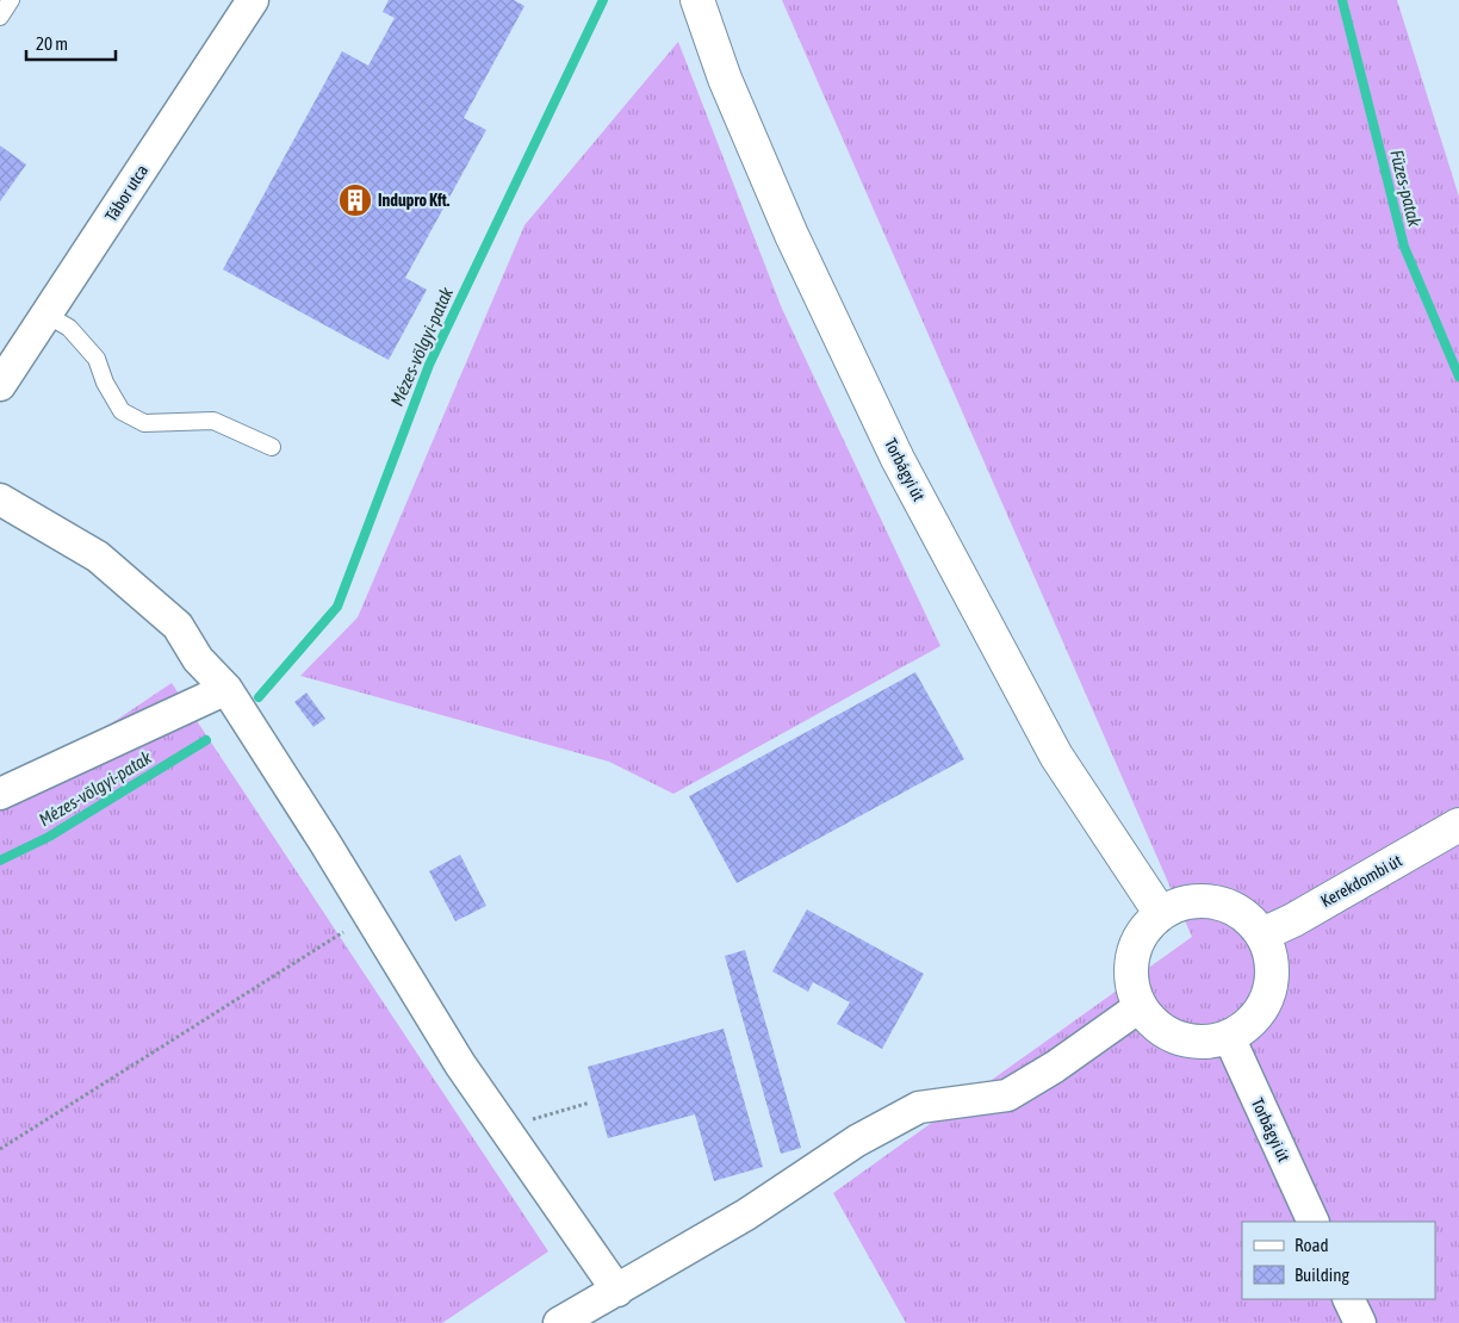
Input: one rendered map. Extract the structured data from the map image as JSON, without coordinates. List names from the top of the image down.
{
  "streets": {
    "street": ["Tábor utca", "Torbágyi út", "Kerekdombi út"]
  },
  "crossings": [
    ["Torbágyi út", "Kerekdombi út"]
  ],
  "water": ["Füzes-patak", "Mézes-völgyi-patak"],
  "places": {
    "building": ["Indupro Kft."]
  },
  "legend": ["Road", "Building"],
  "scale_bar": "20 m"
}
